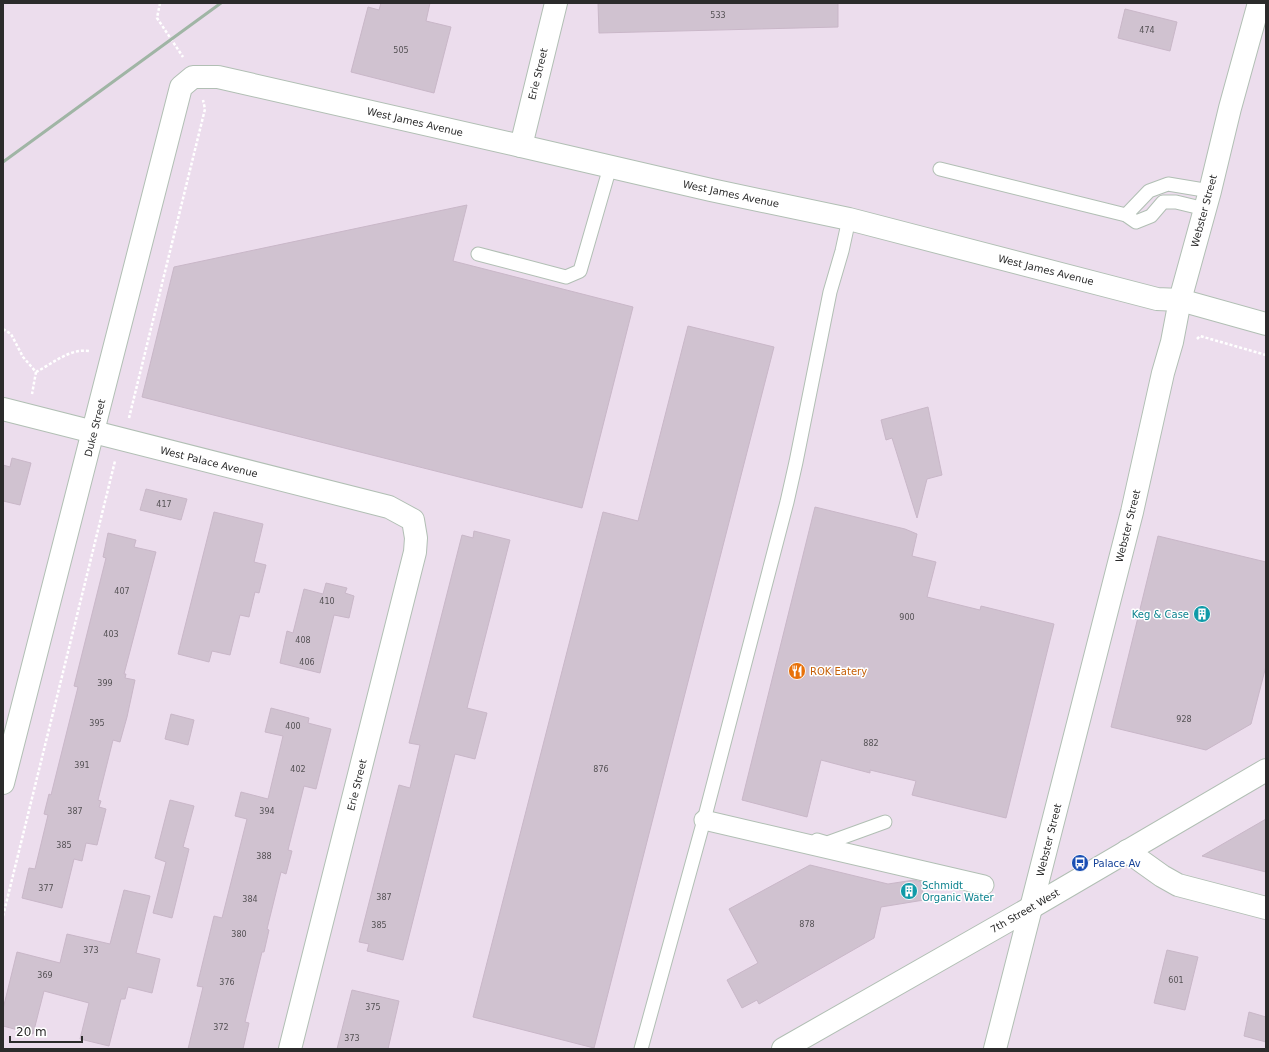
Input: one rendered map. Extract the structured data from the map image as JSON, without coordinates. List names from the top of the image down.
{
  "streets": {
    "street": [
      "Erie Street",
      "West James Avenue",
      "Webster Street",
      "Duke Street",
      "West Palace Avenue",
      "7th Street West"
    ]
  },
  "crossings": [
    ["Erie Street", "West James Avenue"],
    ["Erie Street", "West Palace Avenue"],
    ["West James Avenue", "Webster Street"],
    ["West James Avenue", "Duke Street"],
    ["Webster Street", "7th Street West"],
    ["Duke Street", "West Palace Avenue"]
  ],
  "places": {
    "building": ["Keg & Case", "Schmidt Organic Water"],
    "restaurant": ["ROK Eatery"],
    "bus stop": ["Palace Av"]
  },
  "house_numbers": [
    "533",
    "474",
    "505",
    "417",
    "407",
    "410",
    "900",
    "403",
    "408",
    "406",
    "399",
    "928",
    "395",
    "400",
    "882",
    "391",
    "402",
    "876",
    "387",
    "394",
    "385",
    "388",
    "377",
    "387",
    "384",
    "878",
    "385",
    "380",
    "373",
    "369",
    "601",
    "376",
    "375",
    "372",
    "373"
  ],
  "scale_bar": "20 m"
}
